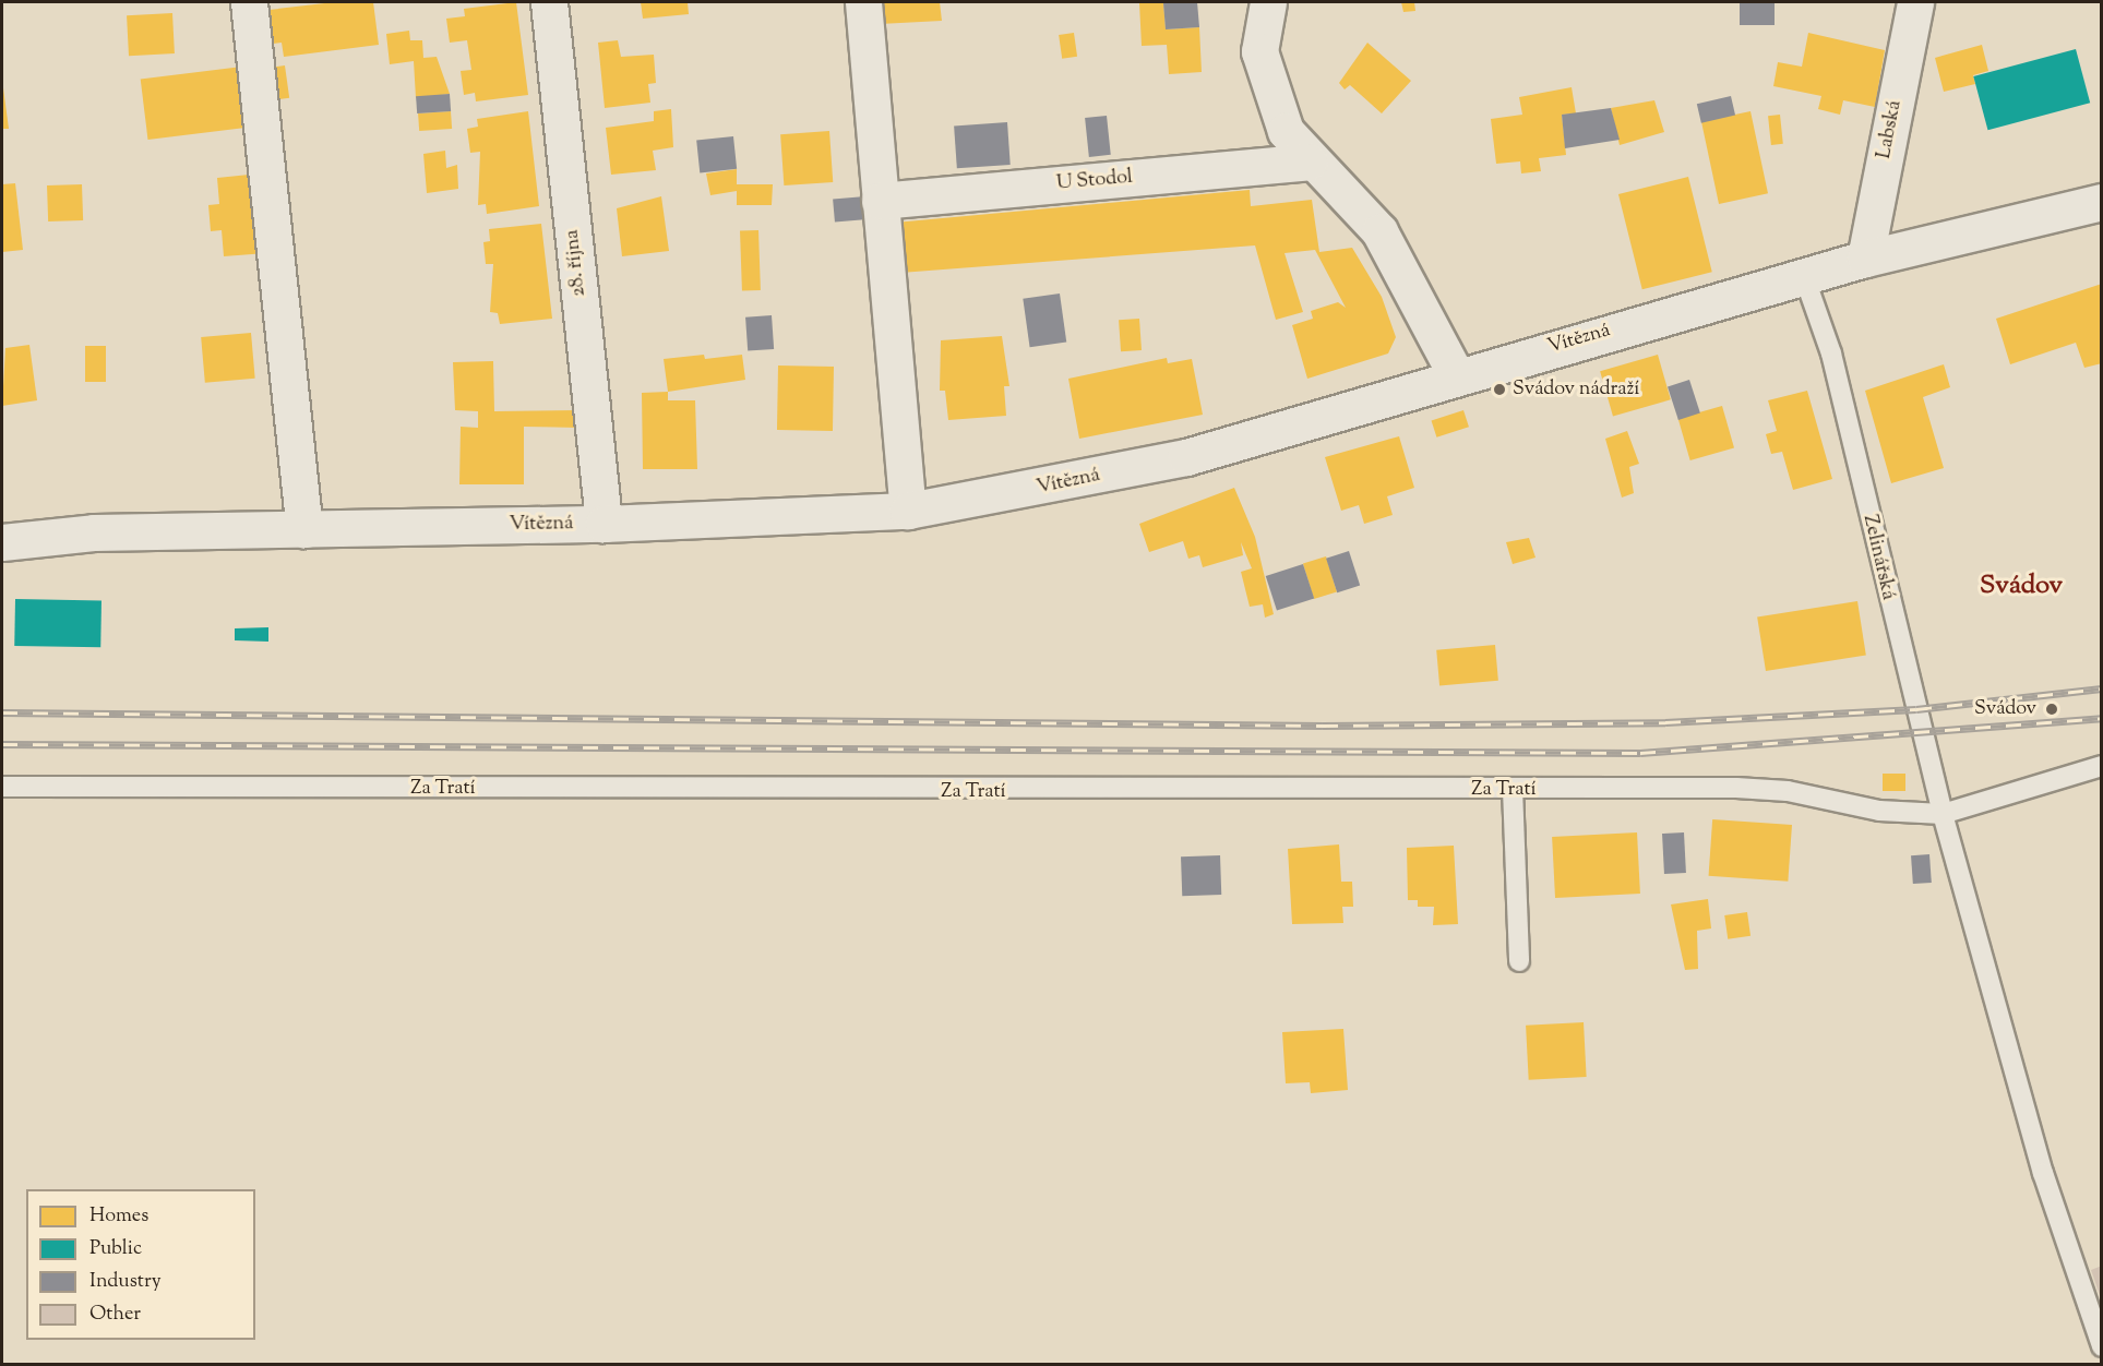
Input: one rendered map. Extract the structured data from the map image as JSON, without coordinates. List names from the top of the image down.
{
  "streets": {
    "street": [
      "Labská",
      "U Stodol",
      "28. října",
      "Vítězná"
    ],
    "lane": ["Zelinářská", "Za Tratí"]
  },
  "crossings": [
    ["Labská", "Vítězná"],
    ["28. října", "Vítězná"],
    ["Vítězná", "Zelinářská"],
    ["Zelinářská", "Za Tratí"]
  ],
  "districts": ["Svádov"],
  "places": ["Svádov nádraží", "Svádov"],
  "legend": [
    "Homes",
    "Public",
    "Industry",
    "Other"
  ]
}
